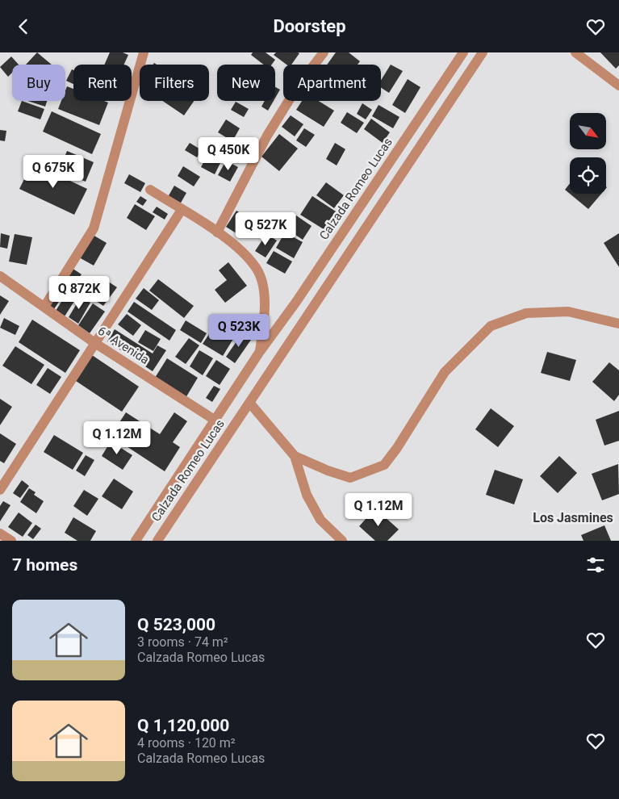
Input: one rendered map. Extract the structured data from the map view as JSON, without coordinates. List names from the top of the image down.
{
  "streets": {
    "street": ["Calzada Romeo Lucas", "6ª Avenida"]
  },
  "crossings": [
    ["Calzada Romeo Lucas", "6ª Avenida"]
  ],
  "districts": ["Los Jasmines"],
  "north": "bottom right",
  "page": {
    "header": "Doorstep",
    "chip": [
      "Buy",
      "Rent",
      "Filters",
      "New",
      "Apartment"
    ],
    "price": [
      "Q 450K",
      "Q 675K",
      "Q 527K",
      "Q 872K",
      "Q 523K",
      "Q 1.12M",
      "Q 1.12M"
    ],
    "heading": "7 homes",
    "list": [
      {
        "name": "Q 523,000",
        "note": "3 rooms · 74 m² · Calzada Romeo Lucas"
      },
      {
        "name": "Q 1,120,000",
        "note": "4 rooms · 120 m² · Calzada Romeo Lucas"
      }
    ]
  }
}
